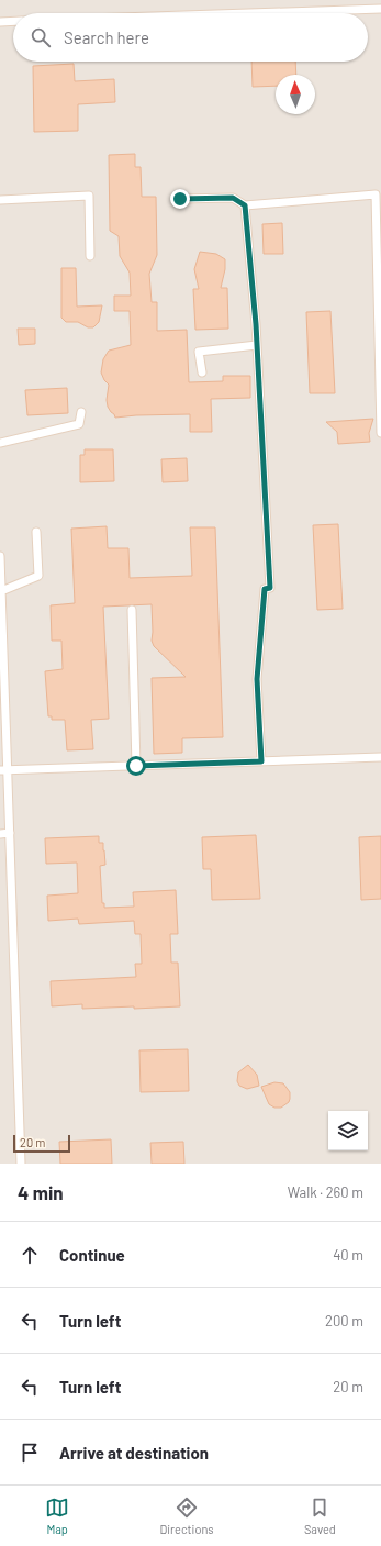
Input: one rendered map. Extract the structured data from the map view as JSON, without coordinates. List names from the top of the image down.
{
  "scale_bar": "20 m",
  "north": "top",
  "page": {
    "search": "Search here",
    "scale": "20 m",
    "heading": ["4 min", "Walk · 260 m"],
    "list": [
      ["Continue", "40 m"],
      ["Turn left", "200 m"],
      ["Turn left", "20 m"],
      "Arrive at destination"
    ],
    "nav": ["Map", "Directions", "Saved"]
  }
}
